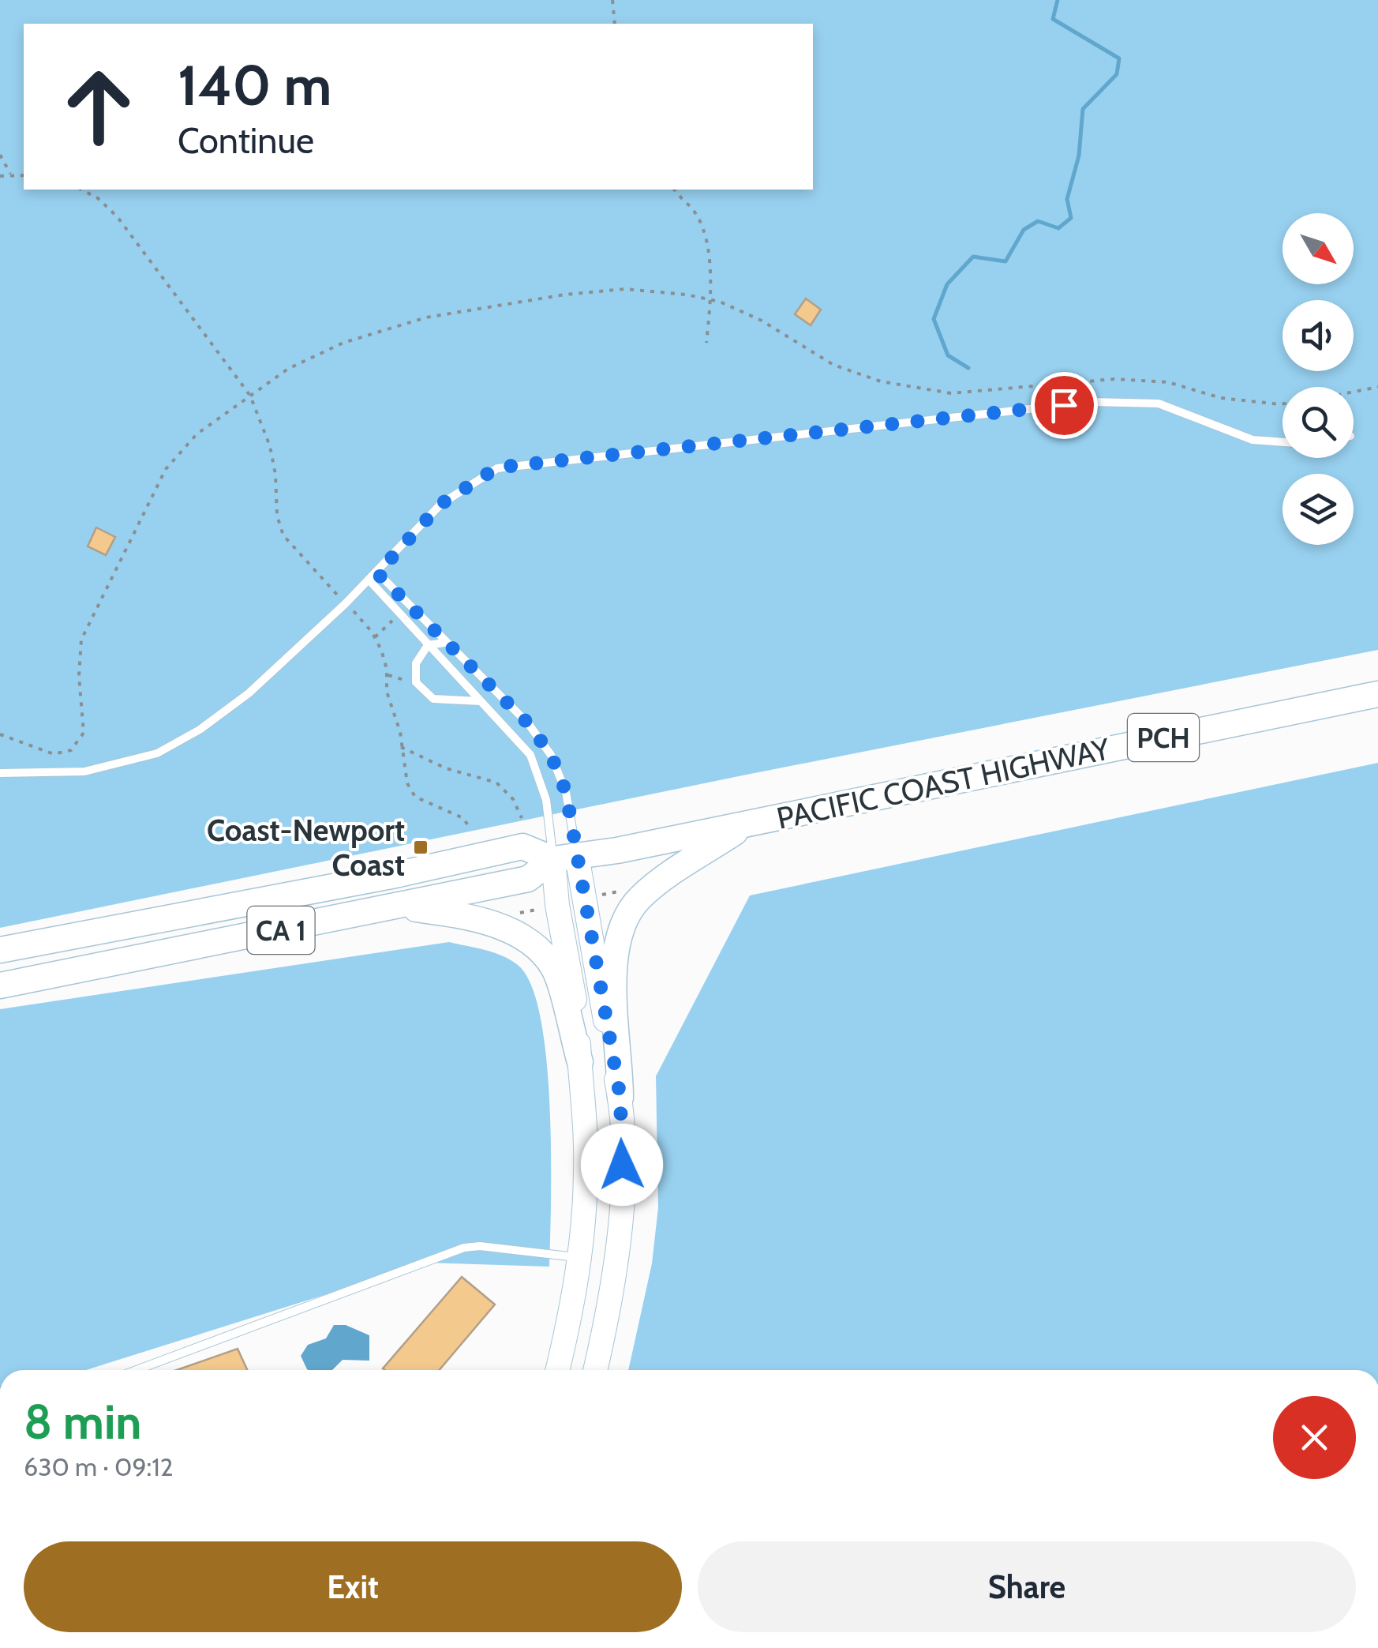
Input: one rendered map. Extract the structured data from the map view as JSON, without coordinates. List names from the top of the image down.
{
  "streets": {
    "highway": ["PCH", "PACIFIC COAST HIGHWAY", "CA 1"]
  },
  "places": {
    "transit": ["Coast-Newport Coast"]
  },
  "north": "bottom right",
  "page": {
    "turn": ["140 m", "Continue"],
    "heading": ["8 min", "630 m · 09:12"],
    "buttons": ["Exit", "Share"]
  }
}
